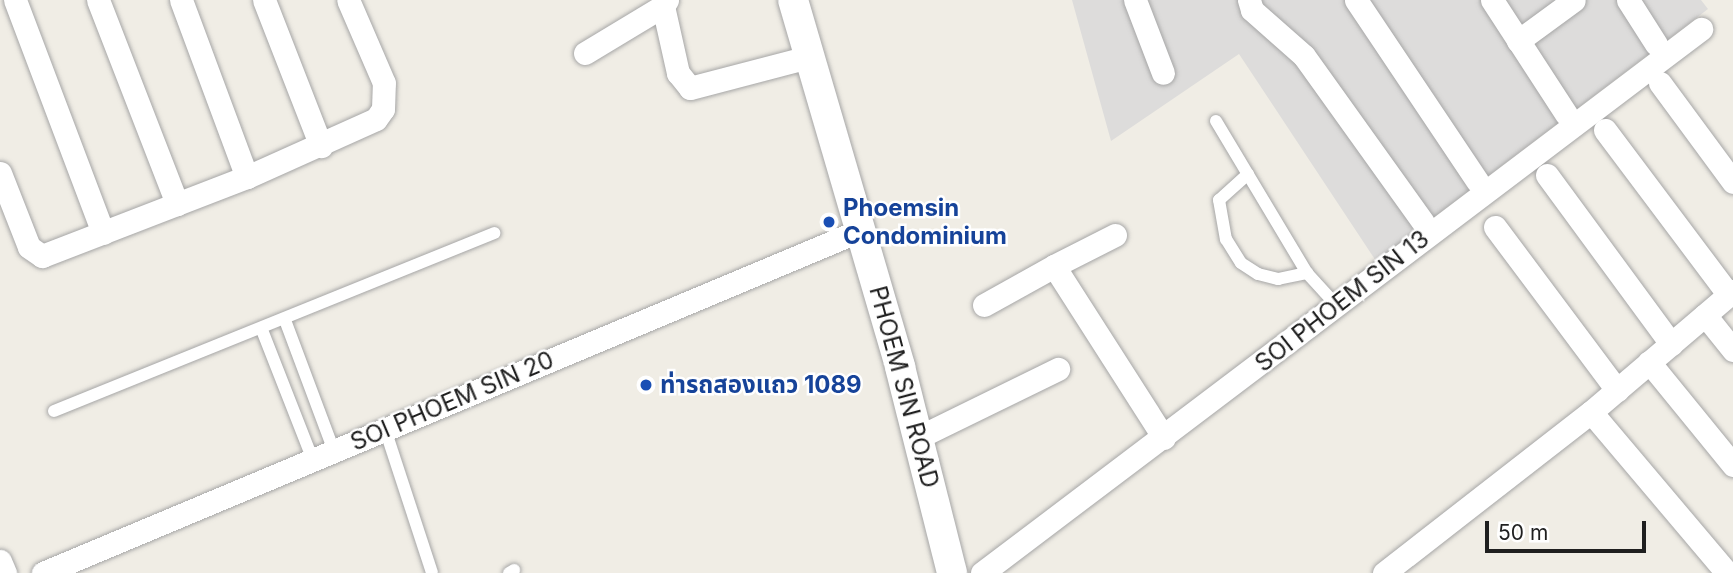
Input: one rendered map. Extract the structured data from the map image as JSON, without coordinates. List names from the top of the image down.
{
  "streets": {
    "street": ["SOI PHOEM SIN 13", "PHOEM SIN ROAD", "SOI PHOEM SIN 20"]
  },
  "crossings": [
    ["PHOEM SIN ROAD", "SOI PHOEM SIN 20"]
  ],
  "places": ["Phoemsin Condominium", "ท่ารถสองแถว 1089"],
  "scale_bar": "50 m"
}
